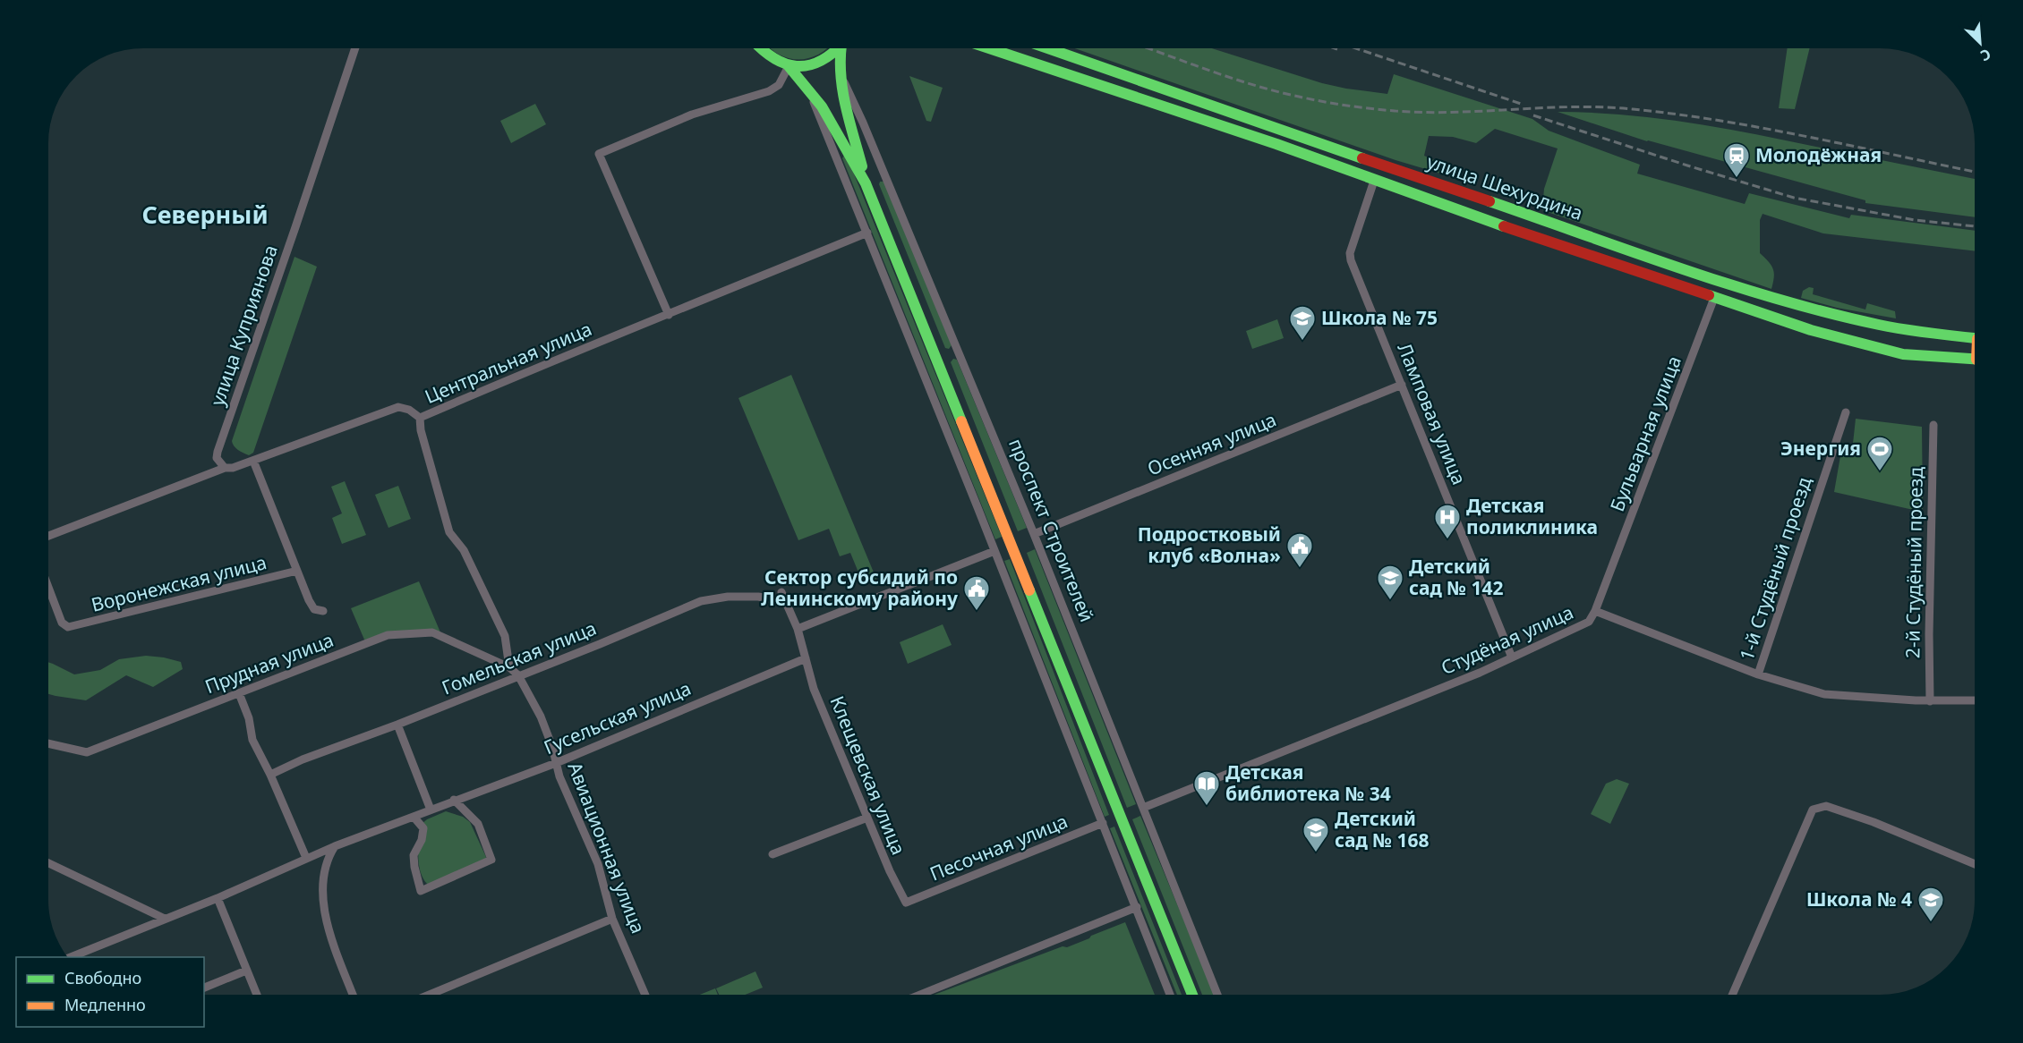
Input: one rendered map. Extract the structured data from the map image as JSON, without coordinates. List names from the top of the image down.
{
  "streets": {
    "main road": ["улица Шехурдина", "проспект Строителей"],
    "street": [
      "улица Куприянова",
      "Центральная улица",
      "Ламповая улица",
      "Бульварная улица",
      "Осенняя улица",
      "2-й Студёный проезд",
      "1-й Студёный проезд",
      "Воронежская улица",
      "Студёная улица",
      "Гомельская улица",
      "Прудная улица",
      "Гусельская улица",
      "Клещевская улица",
      "Авиационная улица",
      "Песочная улица"
    ]
  },
  "crossings": [
    ["улица Куприянова", "Центральная улица"],
    ["Центральная улица", "проспект Строителей"],
    ["Ламповая улица", "Осенняя улица"],
    ["Ламповая улица", "Студёная улица"],
    ["Бульварная улица", "Студёная улица"],
    ["Осенняя улица", "проспект Строителей"],
    ["проспект Строителей", "Студёная улица"],
    ["проспект Строителей", "Песочная улица"],
    ["2-й Студёный проезд", "Студёная улица"],
    ["1-й Студёный проезд", "Студёная улица"],
    ["Гомельская улица", "Прудная улица"],
    ["Гомельская улица", "Авиационная улица"],
    ["Прудная улица", "Авиационная улица"],
    ["Гусельская улица", "Клещевская улица"],
    ["Гусельская улица", "Авиационная улица"],
    ["Клещевская улица", "Песочная улица"]
  ],
  "districts": ["Северный"],
  "places": {
    "station": ["Молодёжная"],
    "school or university": [
      "Школа № 75",
      "Детский сад № 142",
      "Детский сад № 168",
      "Школа № 4"
    ],
    "sports": ["Энергия"],
    "hospital": ["Детская поликлиника"],
    "public building": ["Подростковый клуб «Волна»", "Сектор субсидий по Ленинскому району"],
    "library": ["Детская библиотека № 34"]
  },
  "legend": ["Свободно", "Медленно"],
  "north": "bottom right"
}
